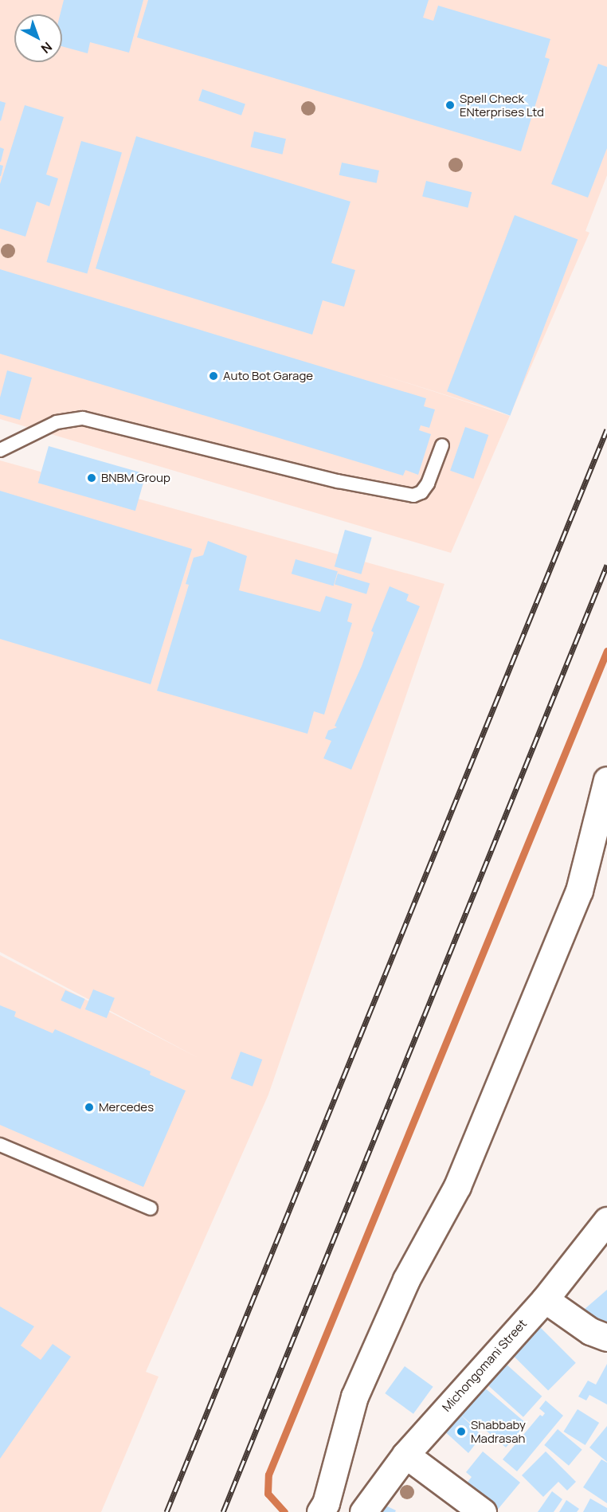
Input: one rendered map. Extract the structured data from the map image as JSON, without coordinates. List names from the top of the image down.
{
  "streets": {
    "street": ["Michongomani Street"]
  },
  "places": [
    "Spell Check ENterprises Ltd",
    "Auto Bot Garage",
    "BNBM Group",
    "Mercedes",
    "Shabbaby Madrasah"
  ],
  "north": "bottom right"
}
